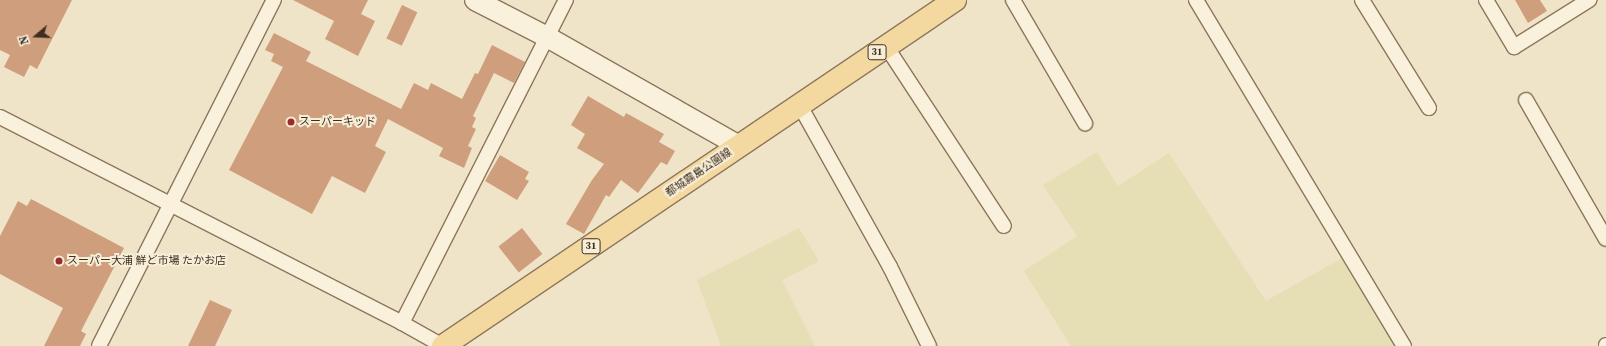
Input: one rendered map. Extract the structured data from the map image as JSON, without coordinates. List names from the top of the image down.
{
  "streets": {
    "main road": ["31", "都城霧島公園線"]
  },
  "places": ["スーパーキッド", "スーパー大浦 鮮ど市場 たかお店"],
  "north": "left"
}
